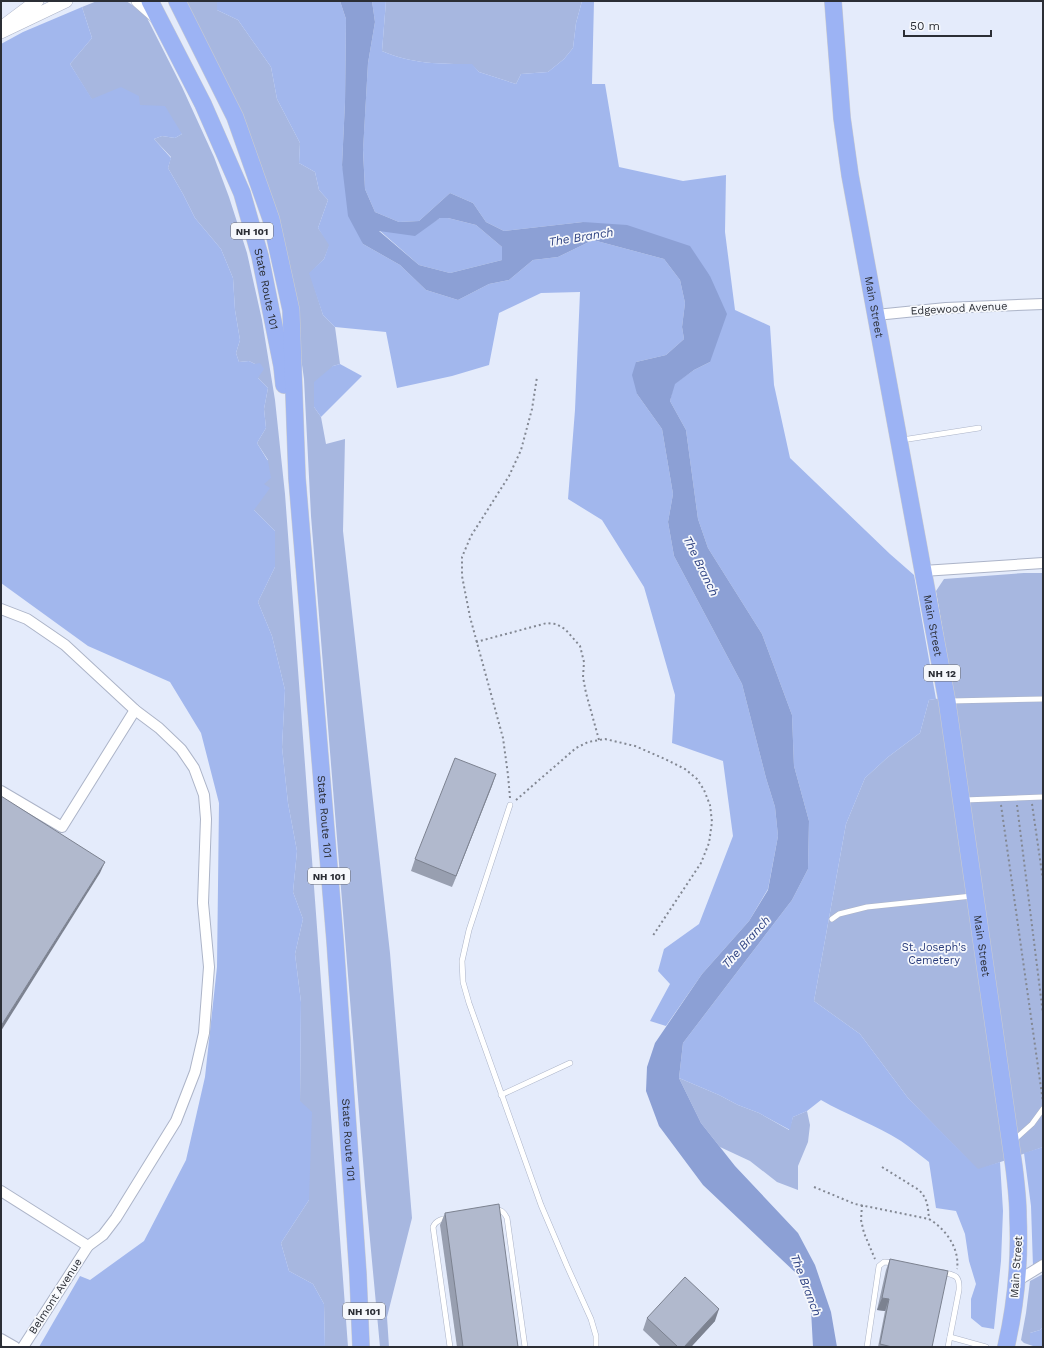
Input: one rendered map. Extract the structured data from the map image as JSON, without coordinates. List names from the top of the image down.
{
  "streets": {
    "highway": [
      "NH 101",
      "State Route 101",
      "Main Street",
      "NH 12"
    ],
    "street": ["Edgewood Avenue", "Belmont Avenue"]
  },
  "crossings": [
    ["Main Street", "Edgewood Avenue"]
  ],
  "water": ["The Branch"],
  "parks": ["St. Joseph's Cemetery"],
  "scale_bar": "50 m"
}
